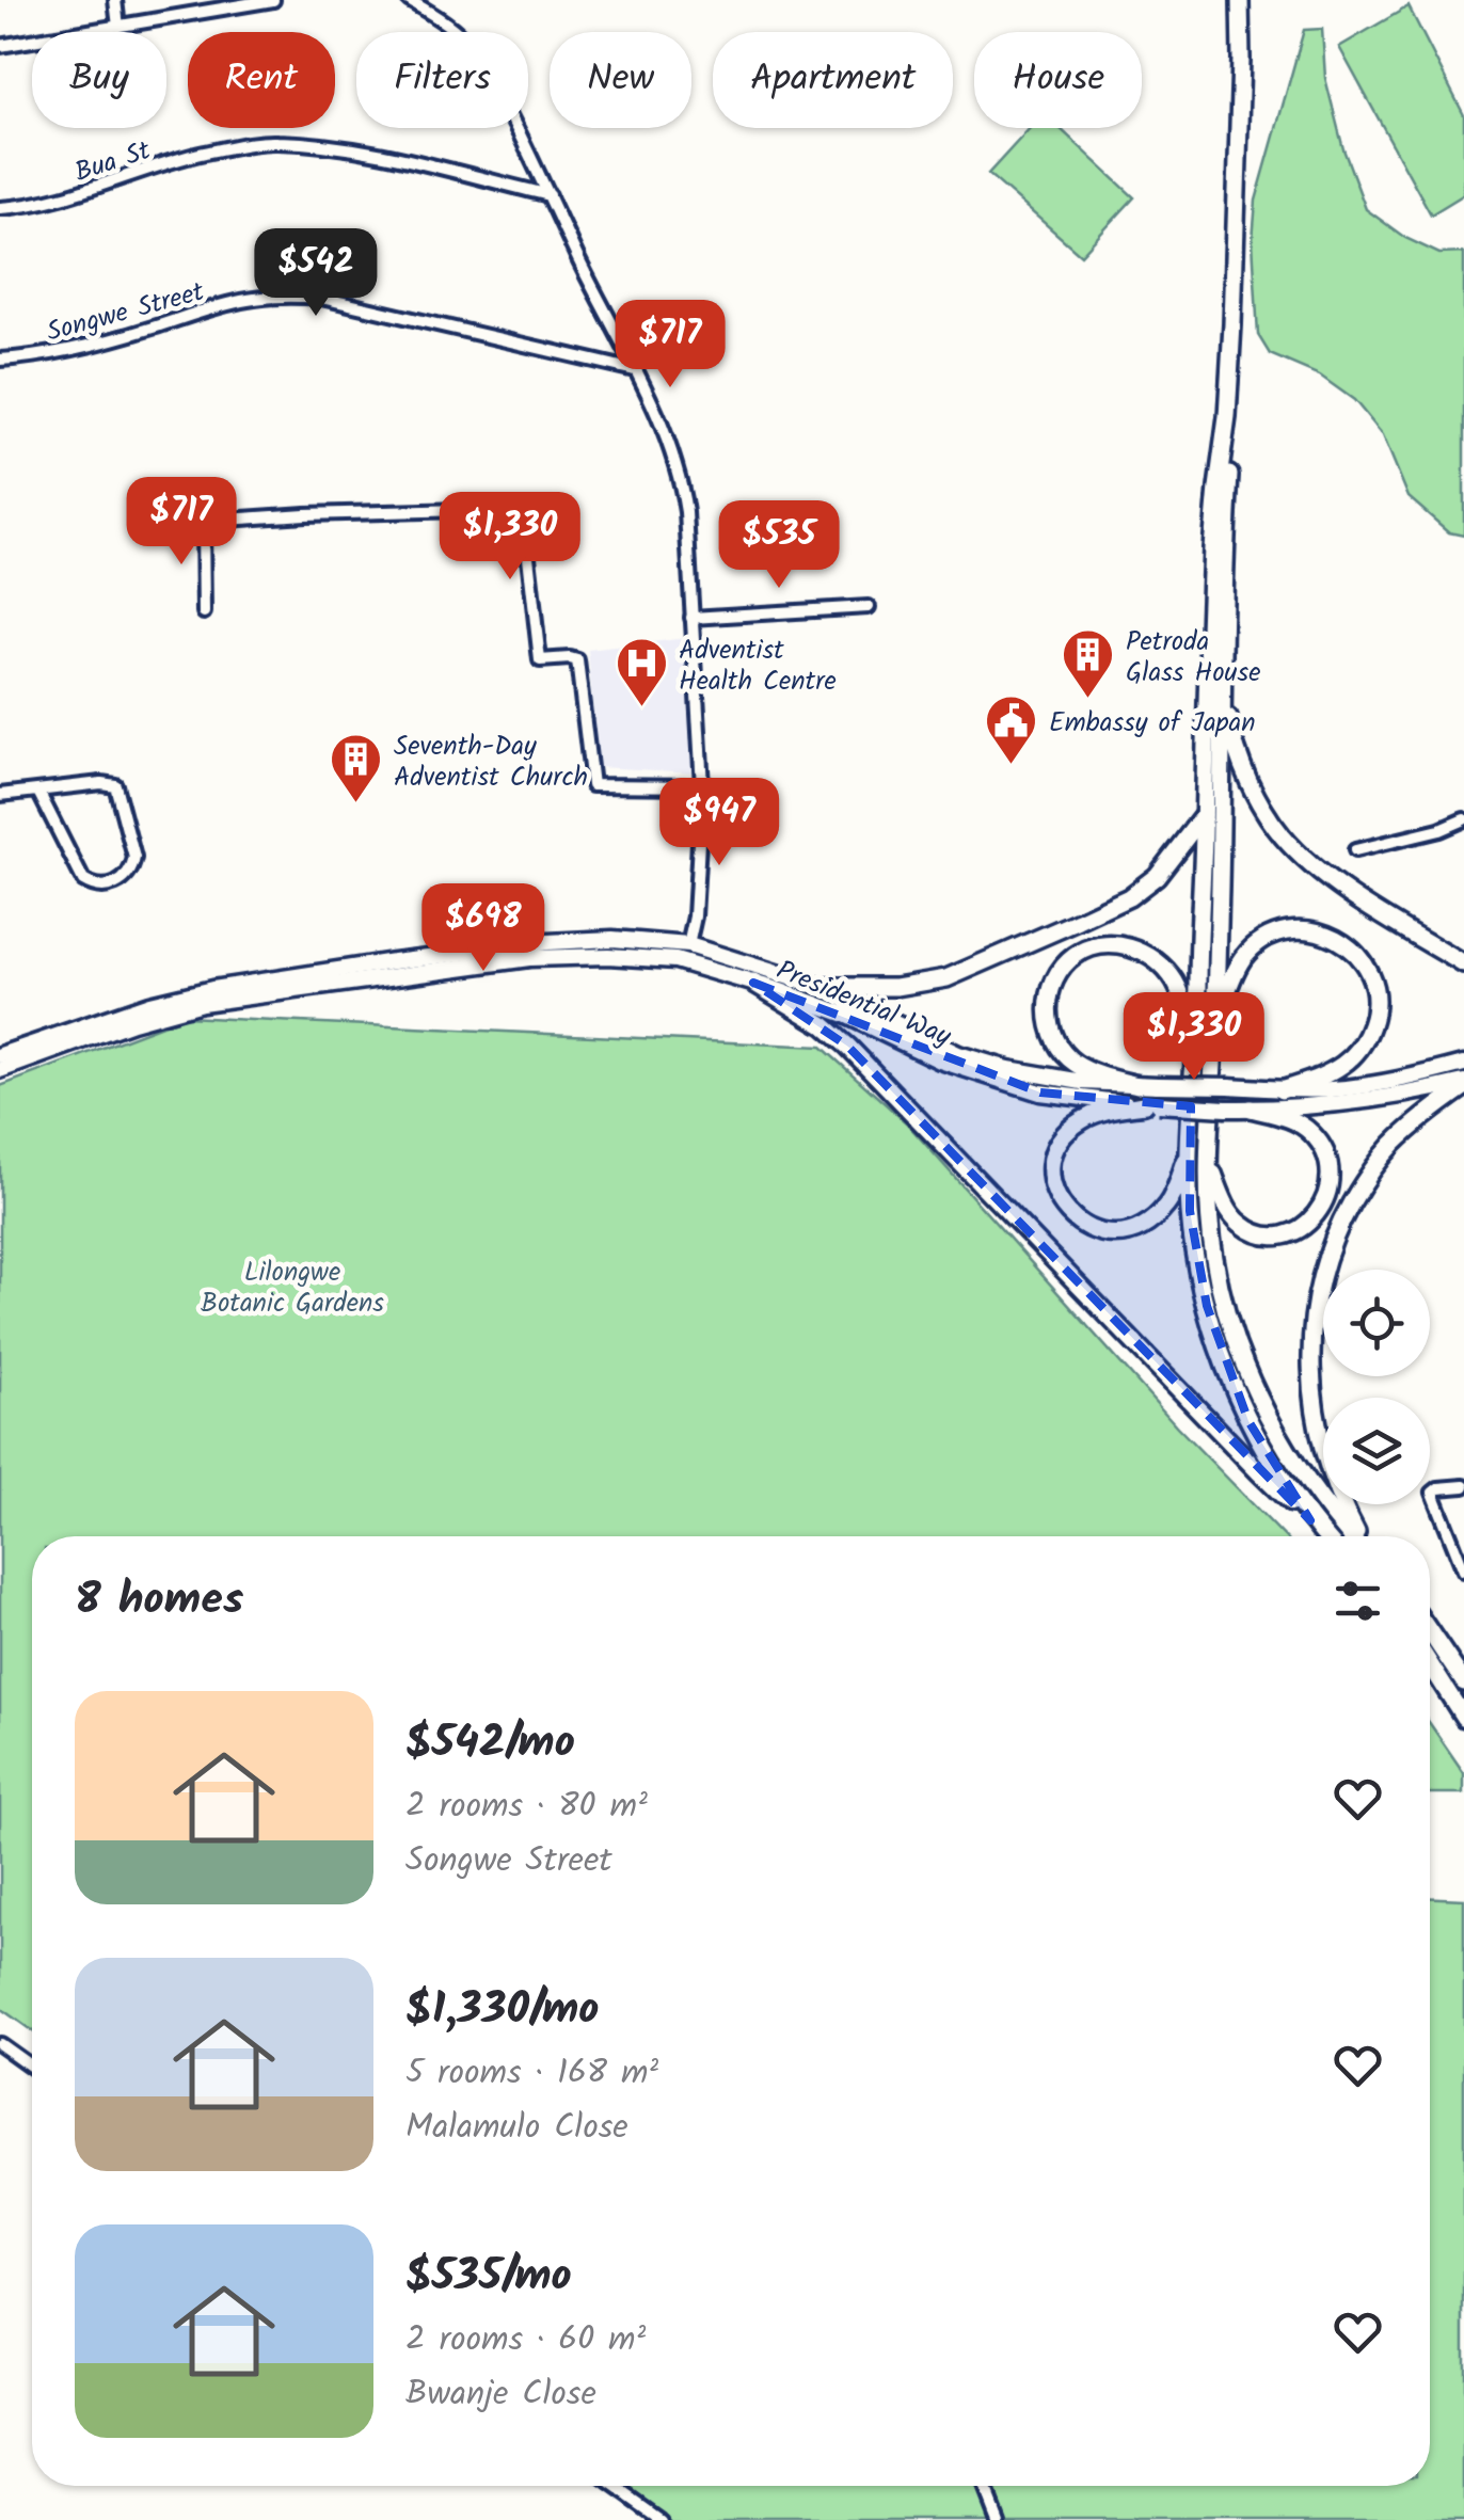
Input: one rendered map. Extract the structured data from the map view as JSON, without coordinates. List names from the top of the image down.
{
  "streets": {
    "main road": ["Presidential Way"],
    "street": ["Bua St", "Songwe Street"]
  },
  "parks": ["Lilongwe Botanic Gardens"],
  "places": {
    "building": ["Petroda Glass House", "Seventh-Day Adventist Church"],
    "hospital": ["Adventist Health Centre"],
    "public building": ["Embassy of Japan"]
  },
  "page": {
    "chip": [
      "Buy",
      "Rent",
      "Filters",
      "New",
      "Apartment",
      "House"
    ],
    "price": [
      "$542",
      "$717",
      "$717",
      "$1,330",
      "$535",
      "$947",
      "$698",
      "$1,330"
    ],
    "heading": "8 homes",
    "list": [
      {
        "name": "$542/mo",
        "note": "2 rooms · 80 m² · Songwe Street"
      },
      {
        "name": "$1,330/mo",
        "note": "5 rooms · 168 m² · Malamulo Close"
      },
      {
        "name": "$535/mo",
        "note": "2 rooms · 60 m² · Bwanje Close"
      }
    ]
  }
}
